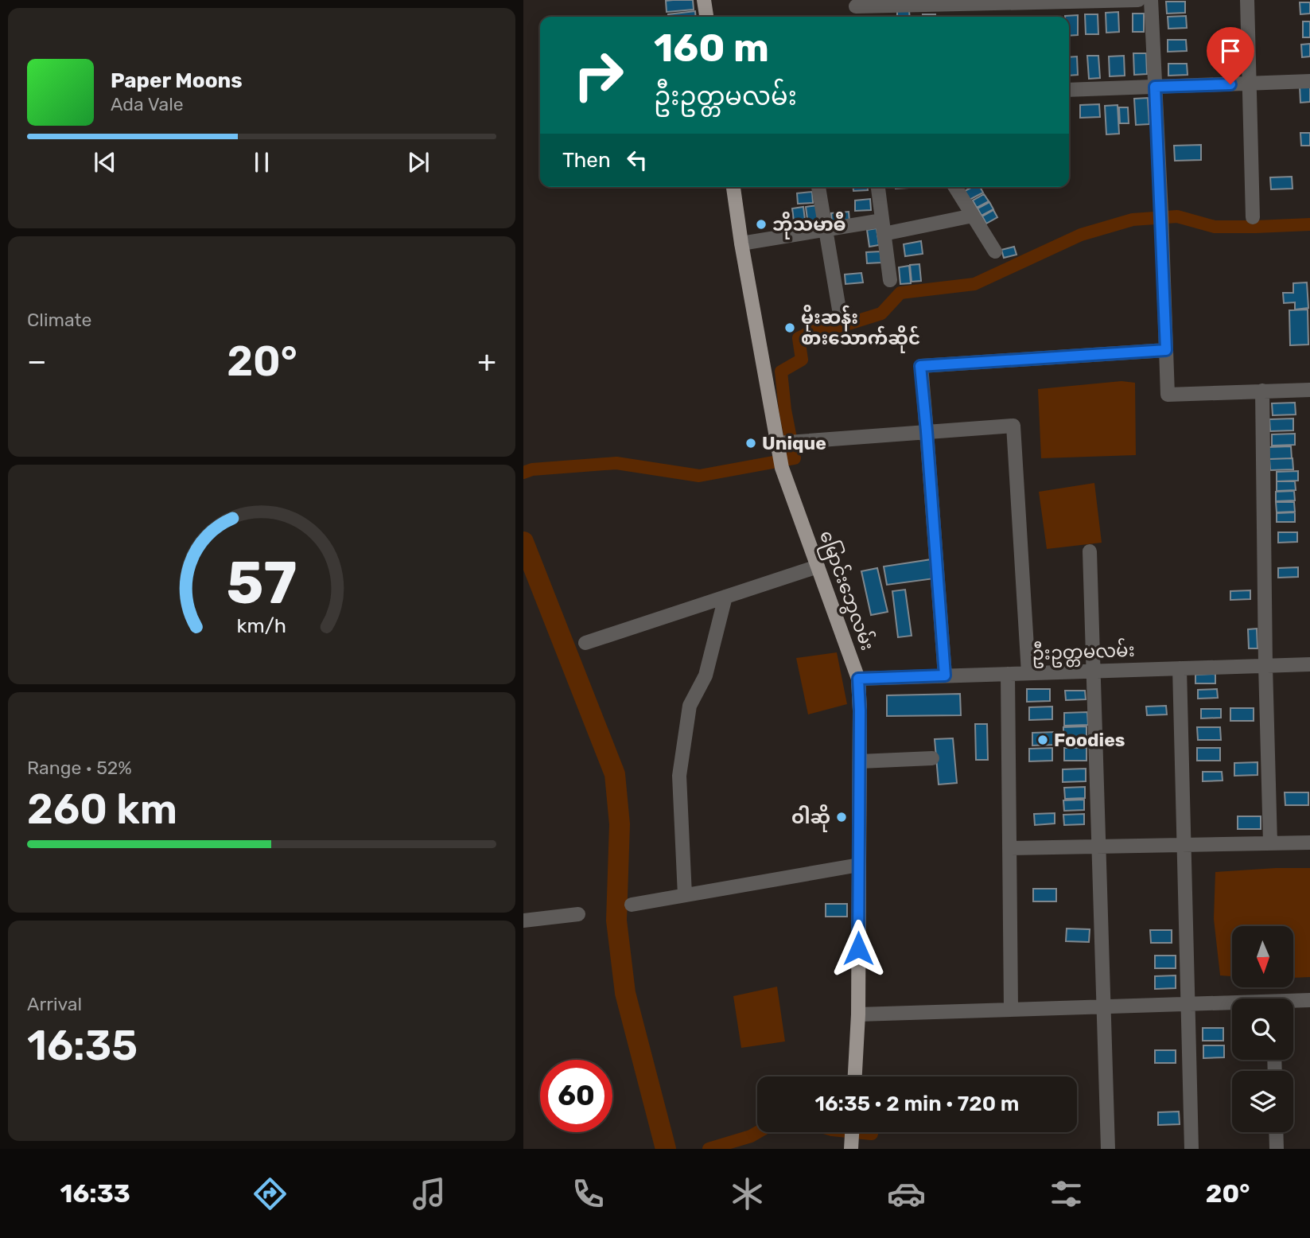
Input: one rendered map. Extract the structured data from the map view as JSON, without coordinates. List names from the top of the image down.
{
  "streets": {
    "main road": ["မြောင်းဘွေလမ်း"],
    "street": ["ဦးဥတ္တမလမ်း"]
  },
  "crossings": [
    ["မြောင်းဘွေလမ်း", "ဦးဥတ္တမလမ်း"]
  ],
  "places": [
    "ဘိုသမာဓီ",
    "မိုးဆန်း စားသောက်ဆိုင်",
    "Unique",
    "Foodies",
    "ဝါဆို"
  ],
  "north": "bottom",
  "page": {
    "turn": ["160 m", "ဦးဥတ္တမလမ်း"],
    "song": ["Paper Moons", "Ada Vale"],
    "then": "Then",
    "tile": [
      "Climate",
      ["Range · 52%", "260 km"],
      ["Arrival", "16:35"]
    ],
    "heat": ["−", "20°", "+"],
    "limit": "60",
    "trip": "16:35 · 2 min · 720 m",
    "tabs": ["16:33", "20°"],
    "gauge": ["57", "km/h"]
  }
}
